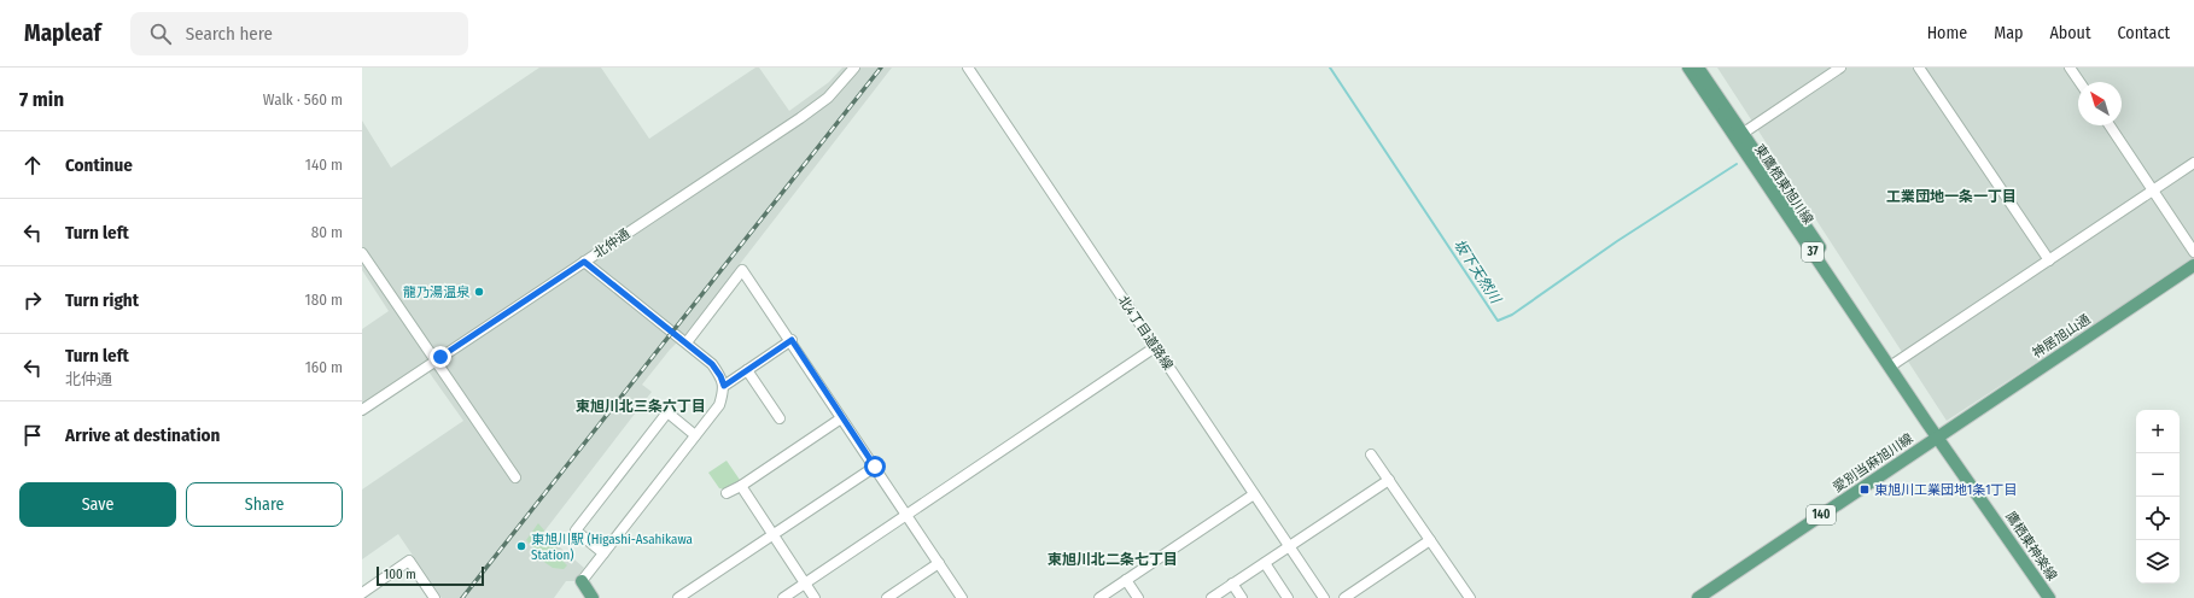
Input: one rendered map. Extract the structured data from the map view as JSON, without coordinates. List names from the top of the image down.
{
  "streets": {
    "main road": [
      "東鷹栖東旭川線",
      "37",
      "神居旭山通",
      "愛別当麻旭川線",
      "140",
      "鷹栖東神楽線"
    ],
    "street": ["北仲通", "北4丁目道路線"]
  },
  "crossings": [
    ["東鷹栖東旭川線", "神居旭山通"],
    ["東鷹栖東旭川線", "愛別当麻旭川線"],
    ["東鷹栖東旭川線", "鷹栖東神楽線"],
    ["神居旭山通", "愛別当麻旭川線"],
    ["神居旭山通", "鷹栖東神楽線"],
    ["愛別当麻旭川線", "鷹栖東神楽線"]
  ],
  "districts": ["工業団地一条一丁目", "東旭川北三条六丁目", "東旭川北二条七丁目"],
  "water": ["坂下天然川"],
  "places": {
    "other": ["龍乃湯温泉", "東旭川駅 (Higashi-Asahikawa Station)"],
    "transit": ["東旭川工業団地1条1丁目"]
  },
  "scale_bar": "100 m",
  "north": "top left",
  "page": {
    "header": "Mapleaf",
    "search": "Search here",
    "nav": [
      "Home",
      "Map",
      "About",
      "Contact"
    ],
    "heading": ["7 min", "Walk · 560 m"],
    "list": [
      ["Continue", "140 m"],
      ["Turn left", "80 m"],
      ["Turn right", "180 m"],
      ["Turn left", "北仲通", "160 m"],
      "Arrive at destination"
    ],
    "map_buttons": ["+", "−"],
    "buttons": ["Save", "Share"],
    "scale": "100 m"
  }
}
